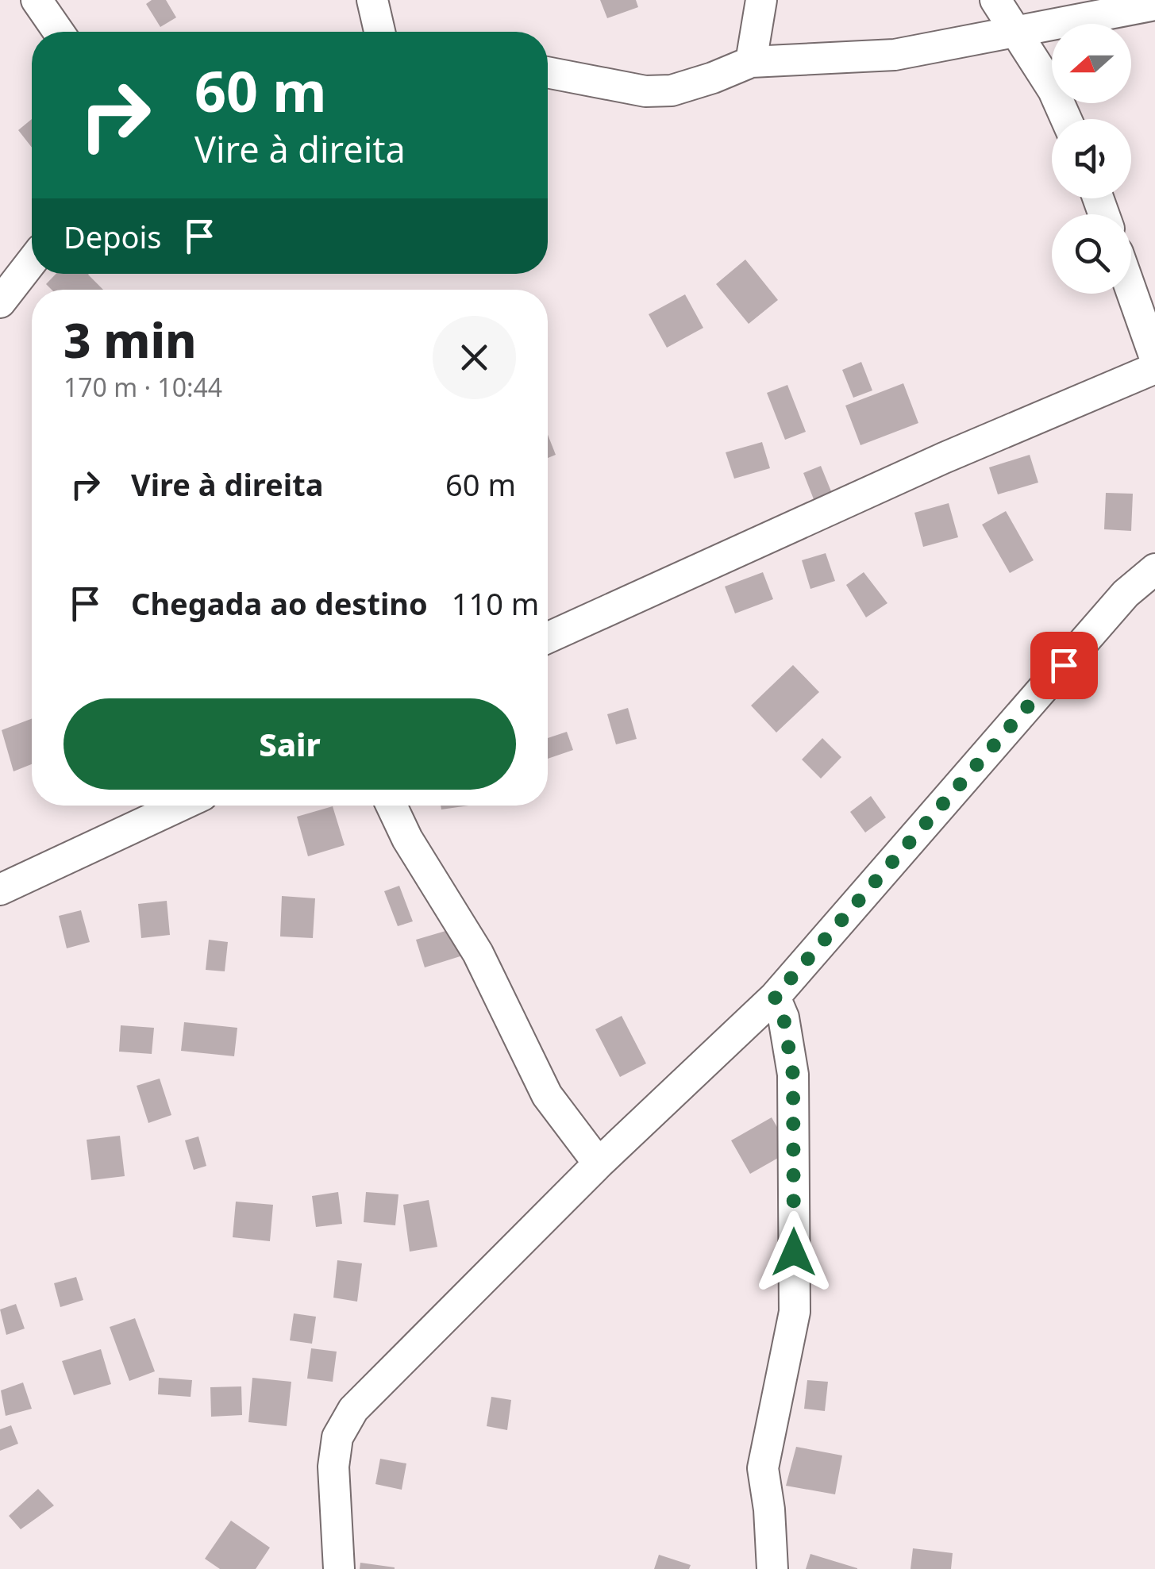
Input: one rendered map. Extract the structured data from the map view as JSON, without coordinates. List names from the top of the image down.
{
  "north": "left",
  "page": {
    "turn": ["60 m", "Vire à direita"],
    "then": "Depois",
    "heading": ["3 min", "170 m · 10:44"],
    "list": [
      {
        "name": "Vire à direita",
        "value": "60 m"
      },
      {
        "name": "Chegada ao destino",
        "value": "110 m"
      }
    ],
    "buttons": "Sair"
  }
}
